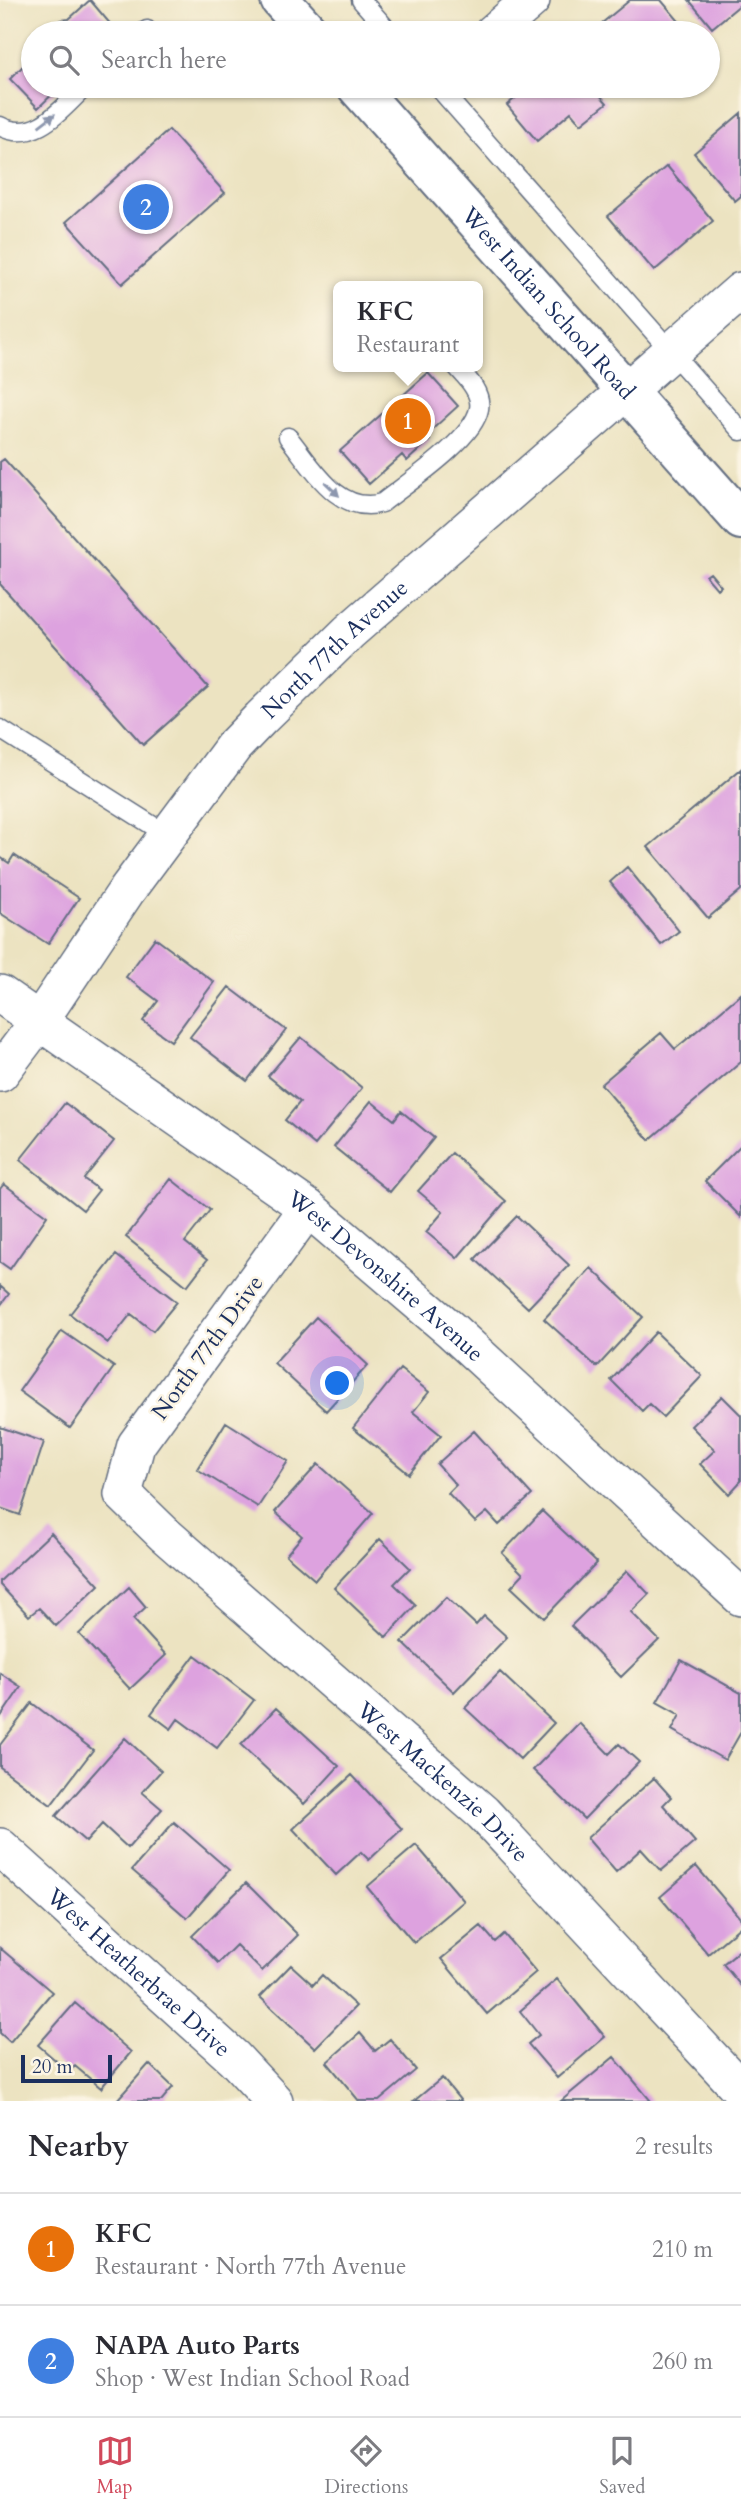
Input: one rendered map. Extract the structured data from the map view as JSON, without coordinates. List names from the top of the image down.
{
  "streets": {
    "main road": ["West Indian School Road"],
    "street": [
      "North 77th Avenue",
      "West Devonshire Avenue",
      "North 77th Drive",
      "West Mackenzie Drive",
      "West Heatherbrae Drive"
    ]
  },
  "crossings": [
    ["West Indian School Road", "North 77th Avenue"],
    ["North 77th Avenue", "West Devonshire Avenue"],
    ["West Devonshire Avenue", "North 77th Drive"],
    ["North 77th Drive", "West Mackenzie Drive"]
  ],
  "scale_bar": "20 m",
  "page": {
    "search": "Search here",
    "pins": ["2", "1"],
    "popup": ["KFC", "Restaurant"],
    "scale": "20 m",
    "heading": ["Nearby", "2 results"],
    "list": [
      {
        "mark": "1",
        "name": "KFC",
        "note": "Restaurant · North 77th Avenue",
        "value": "210 m"
      },
      {
        "mark": "2",
        "name": "NAPA Auto Parts",
        "note": "Shop · West Indian School Road",
        "value": "260 m"
      }
    ],
    "nav": ["Map", "Directions", "Saved"]
  }
}
